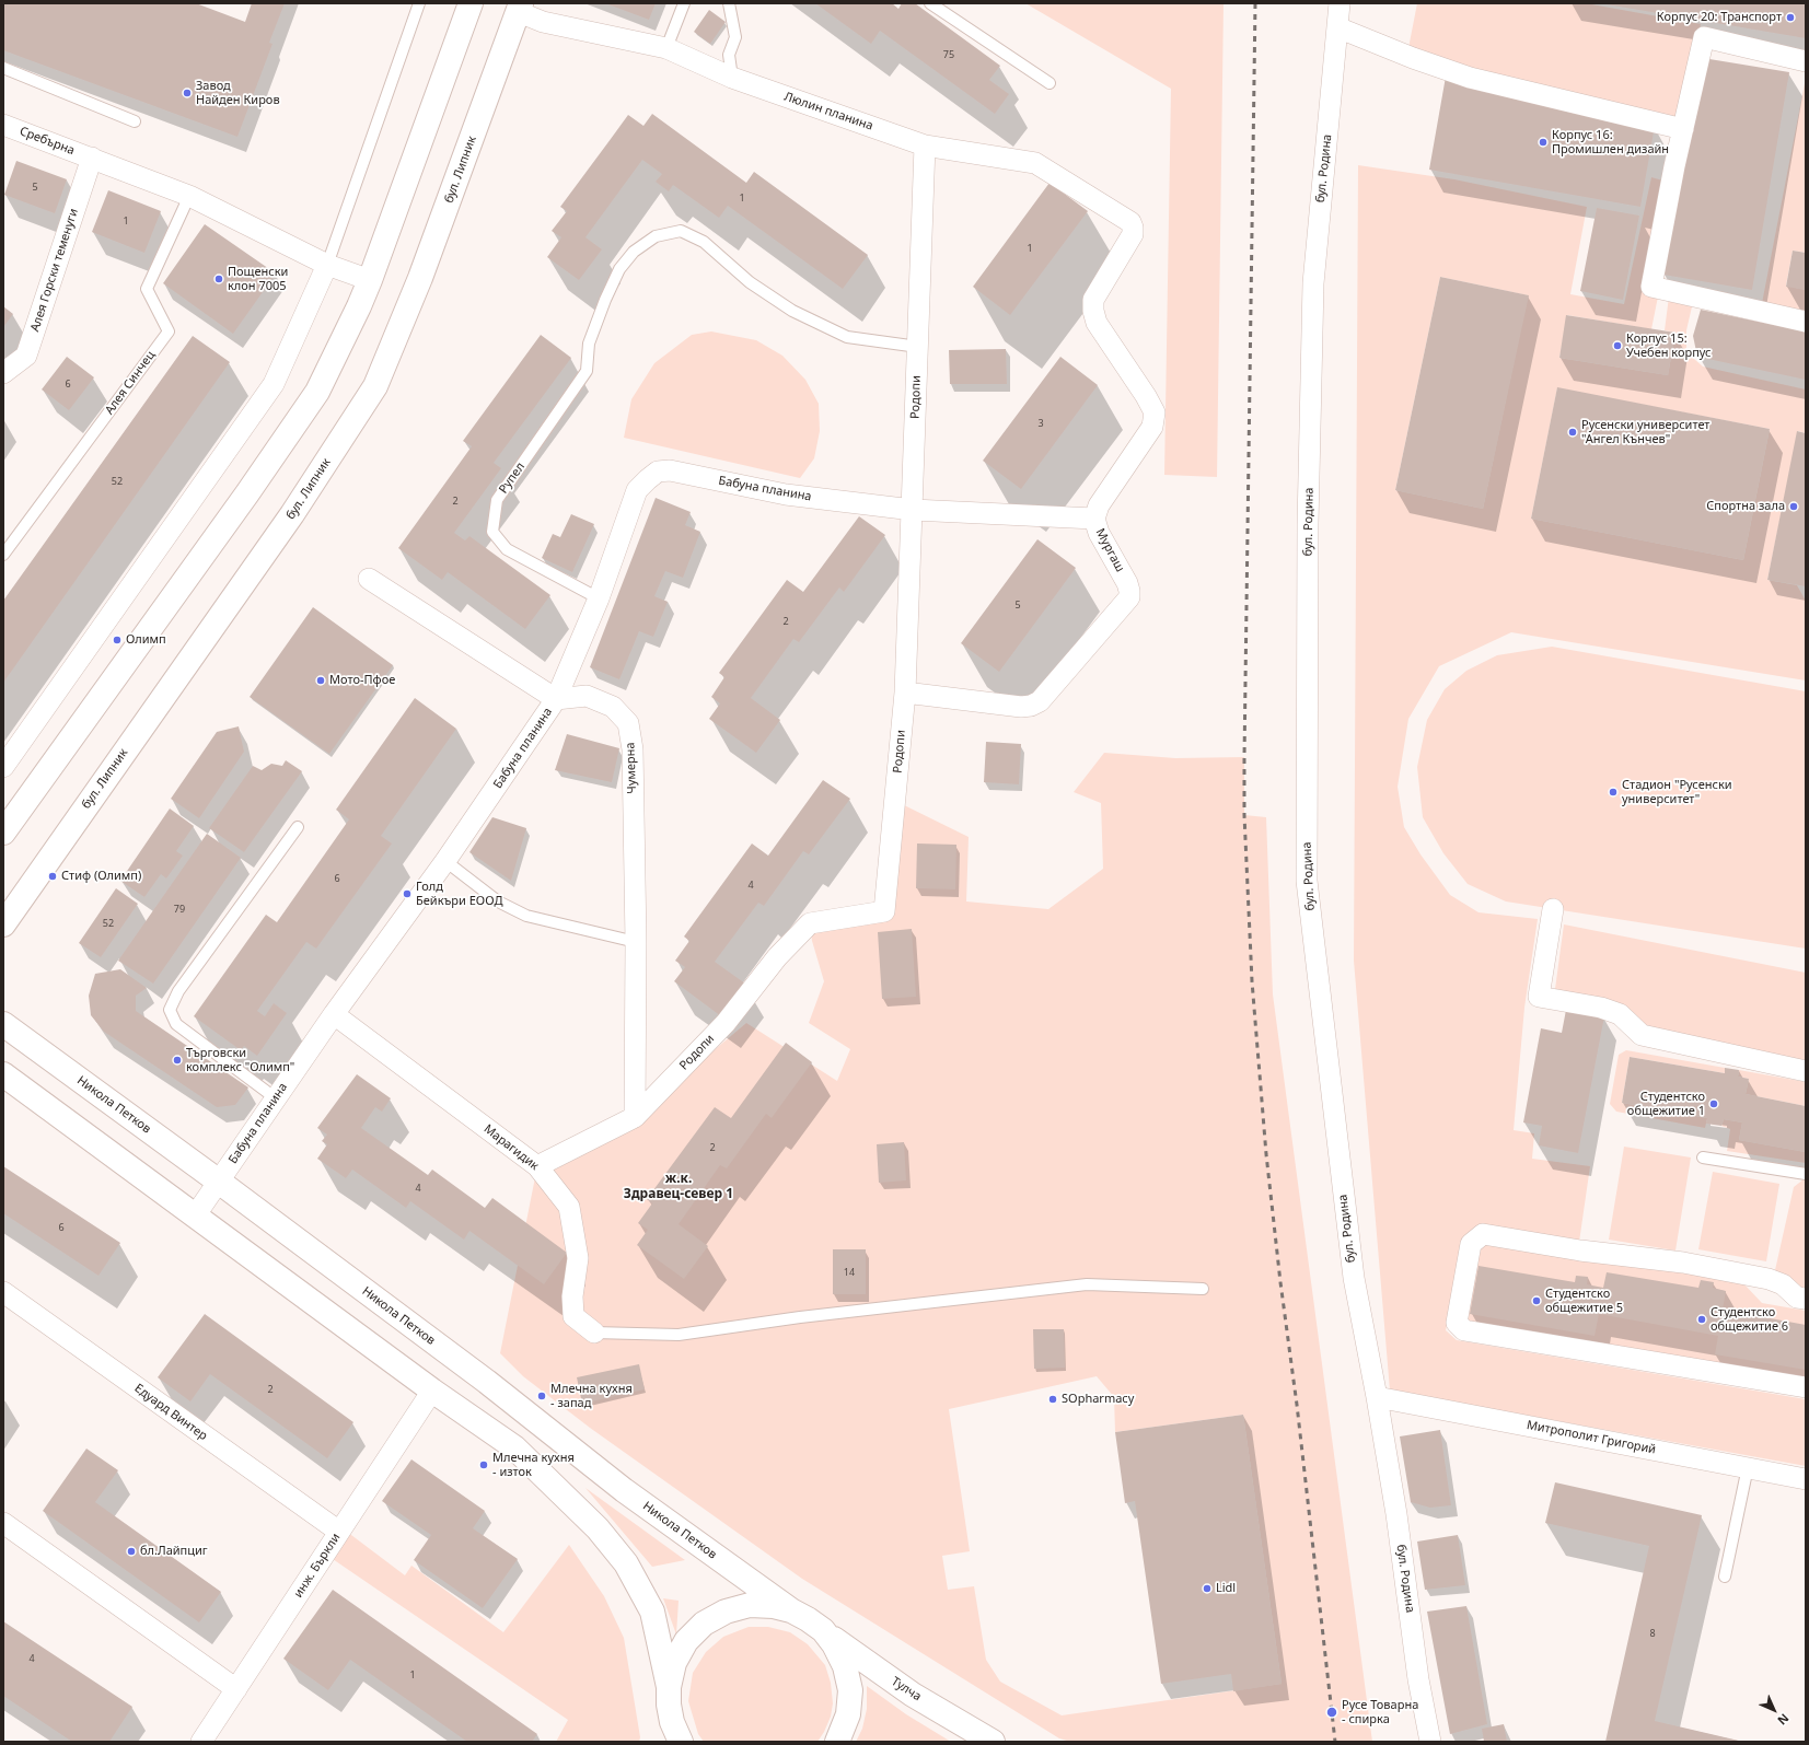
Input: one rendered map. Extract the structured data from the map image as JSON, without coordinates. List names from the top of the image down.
{
  "streets": {
    "main road": ["бул. Липник", "Никола Петков", "Тулча"],
    "street": [
      "Люлин планина",
      "Сребърна",
      "бул. Родина",
      "Алея Горски теменуги",
      "Родопи",
      "Бабуна планина",
      "Мургаш",
      "Чумерна",
      "Марагидик",
      "Едуард Винтер",
      "Митрополит Григорий",
      "инж. Бъркли"
    ],
    "lane": ["Алея Синчец", "Рупел"]
  },
  "crossings": [
    ["Люлин планина", "бул. Липник"],
    ["Люлин планина", "Родопи"],
    ["Люлин планина", "Мургаш"],
    ["Сребърна", "Алея Горски теменуги"],
    ["Сребърна", "Алея Синчец"],
    ["бул. Родина", "Митрополит Григорий"],
    ["Родопи", "Рупел"],
    ["Родопи", "Бабуна планина"],
    ["Родопи", "Мургаш"],
    ["Родопи", "Чумерна"],
    ["Родопи", "Марагидик"],
    ["Рупел", "Бабуна планина"],
    ["Бабуна планина", "Чумерна"],
    ["Бабуна планина", "Никола Петков"],
    ["Бабуна планина", "Марагидик"],
    ["Никола Петков", "Тулча"],
    ["Едуард Винтер", "инж. Бъркли"]
  ],
  "districts": ["ж.к. Здравец-север 1"],
  "places": [
    "Корпус 20: Транспорт",
    "Завод Найден Киров",
    "Корпус 16: Промишлен дизайн",
    "Пощенски клон 7005",
    "Корпус 15: Учебен корпус",
    "Русенски университет \"Ангел Кънчев\"",
    "Спортна зала",
    "Олимп",
    "Мото-Пфое",
    "Стадион \"Русенски университет\"",
    "Стиф (Олимп)",
    "Голд Бейкъри ЕООД",
    "Търговски комплекс \"Олимп\"",
    "Студентско общежитие 1",
    "Студентско общежитие 5",
    "Студентско общежитие 6",
    "Млечна кухня - запад",
    "SOpharmacy",
    "Млечна кухня - изток",
    "бл.Лайпциг",
    "Lidl",
    "Русе Товарна - спирка"
  ],
  "house_numbers": [
    "75",
    "5",
    "1",
    "1",
    "1",
    "6",
    "3",
    "52",
    "2",
    "5",
    "2",
    "6",
    "4",
    "79",
    "52",
    "2",
    "4",
    "6",
    "14",
    "2",
    "8",
    "4",
    "1"
  ],
  "north": "bottom right"
}
